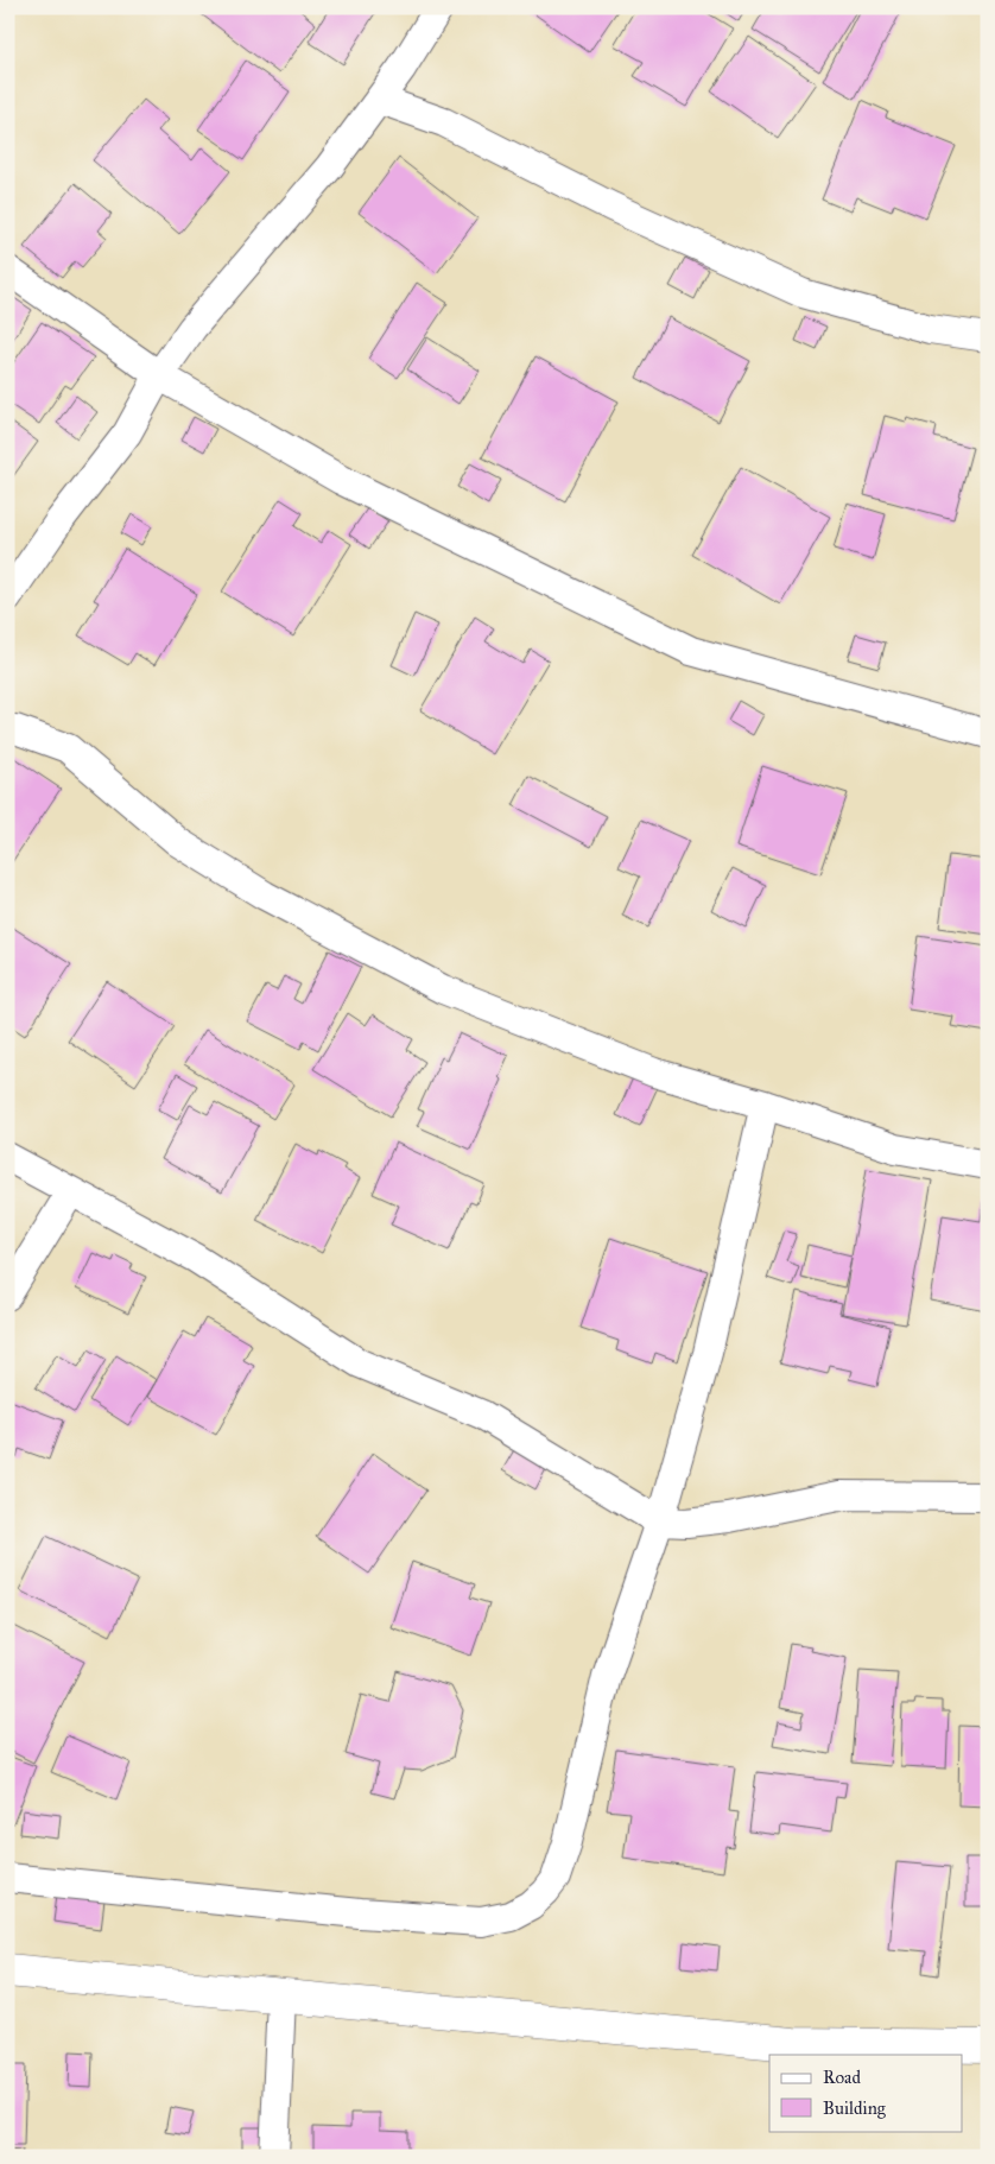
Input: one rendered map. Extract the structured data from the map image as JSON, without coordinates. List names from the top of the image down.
{
  "legend": ["Road", "Building"]
}
